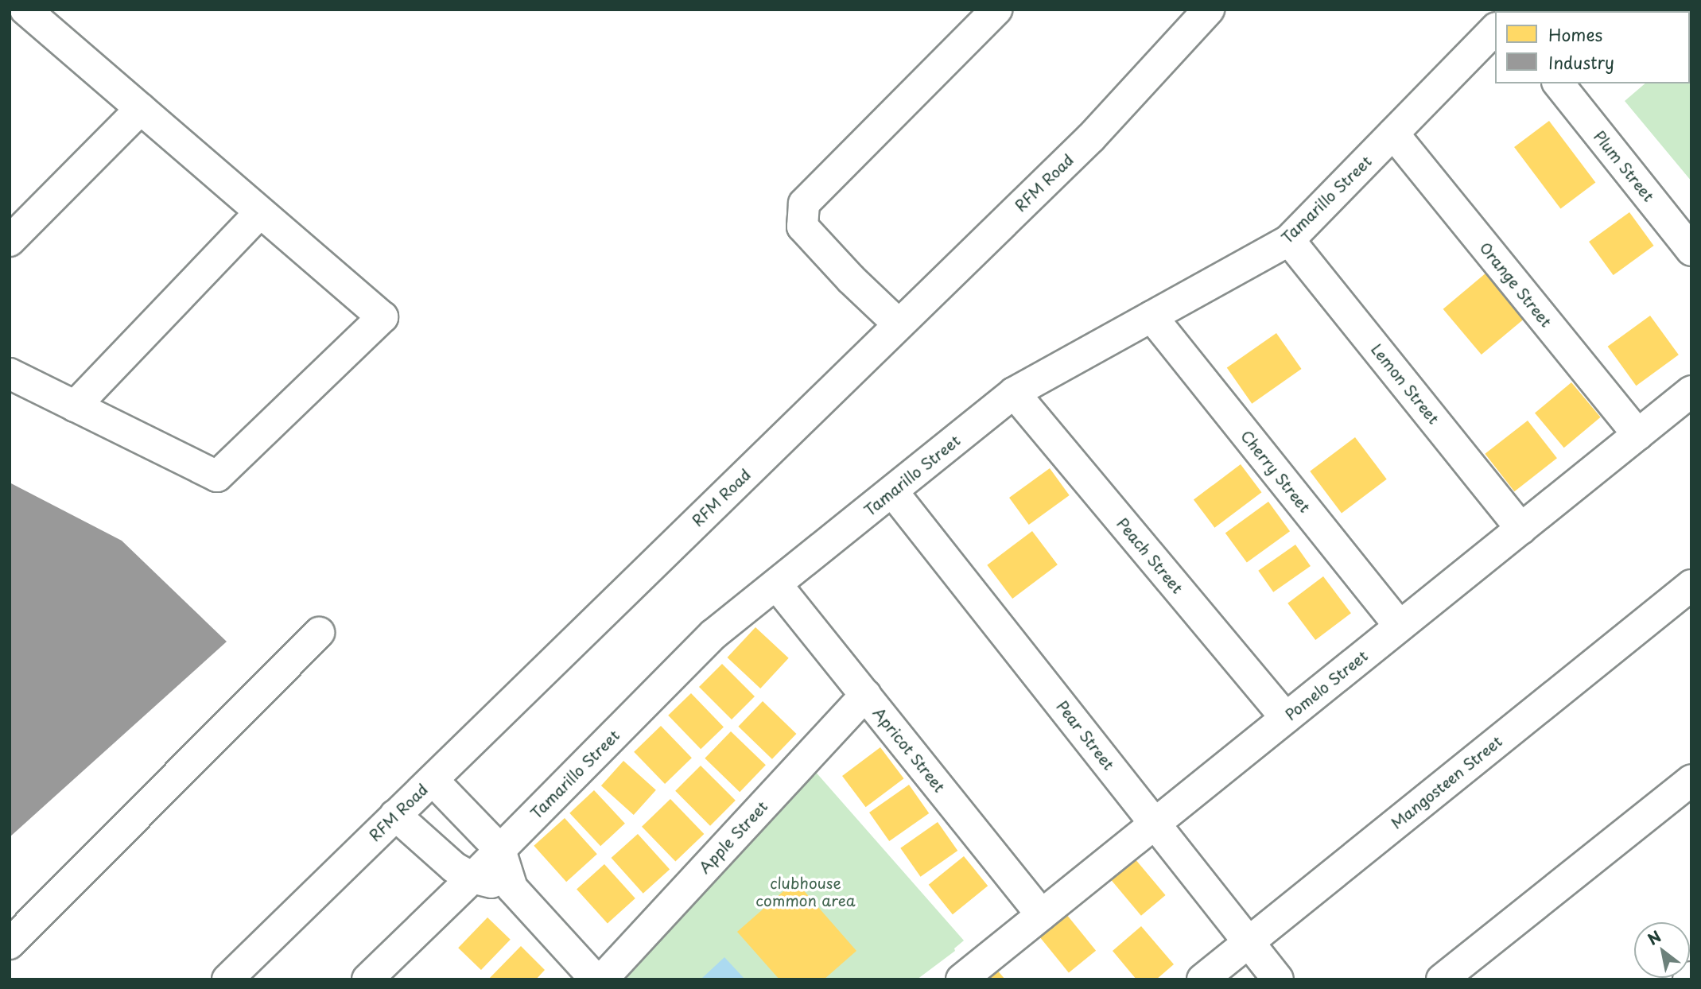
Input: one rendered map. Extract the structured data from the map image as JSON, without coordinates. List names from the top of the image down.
{
  "streets": {
    "street": [
      "Plum Street",
      "RFM Road",
      "Tamarillo Street",
      "Orange Street",
      "Lemon Street",
      "Cherry Street",
      "Peach Street",
      "Pomelo Street",
      "Pear Street",
      "Apricot Street",
      "Mangosteen Street",
      "Apple Street"
    ]
  },
  "crossings": [
    ["Tamarillo Street", "Orange Street"],
    ["Tamarillo Street", "Lemon Street"],
    ["Tamarillo Street", "Cherry Street"],
    ["Tamarillo Street", "Peach Street"],
    ["Tamarillo Street", "Pear Street"],
    ["Tamarillo Street", "Apricot Street"],
    ["Orange Street", "Pomelo Street"],
    ["Lemon Street", "Pomelo Street"],
    ["Cherry Street", "Pomelo Street"],
    ["Peach Street", "Pomelo Street"],
    ["Pomelo Street", "Pear Street"],
    ["Pomelo Street", "Apricot Street"],
    ["Pear Street", "Mangosteen Street"],
    ["Apricot Street", "Apple Street"]
  ],
  "parks": ["clubhouse common area"],
  "legend": ["Homes", "Industry"],
  "north": "top left"
}
